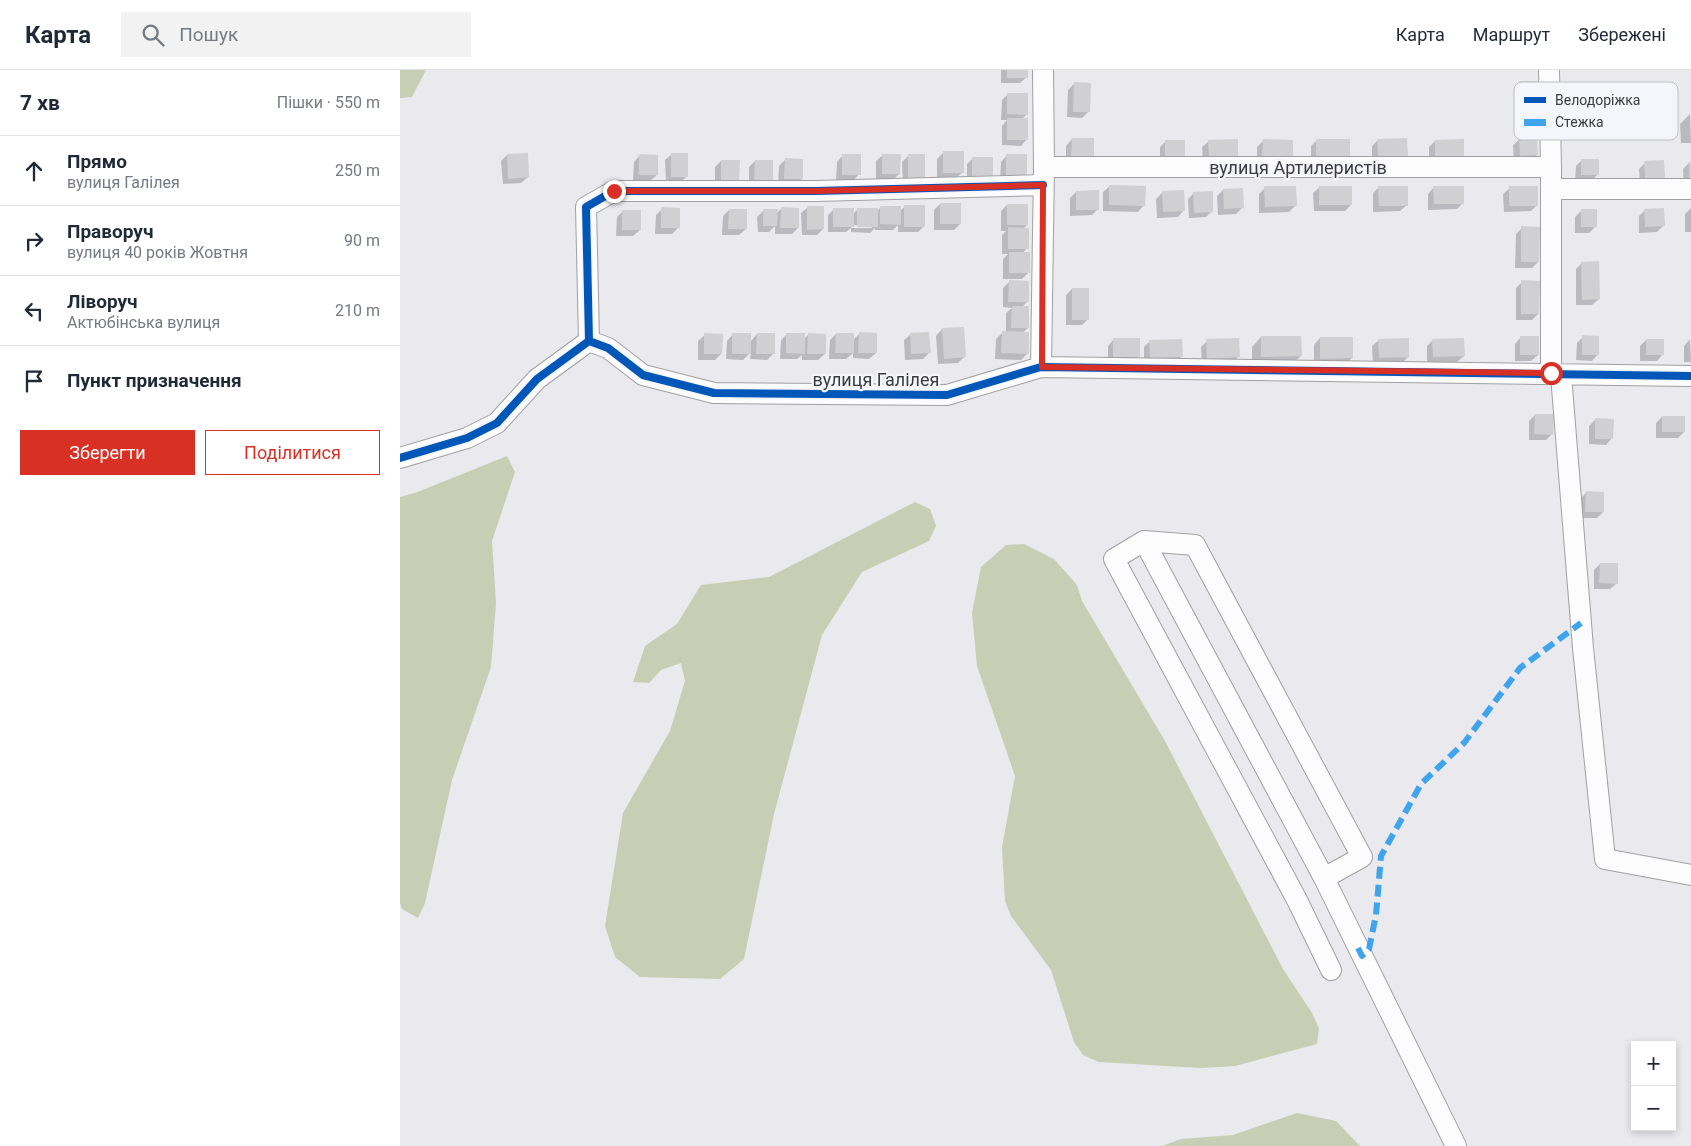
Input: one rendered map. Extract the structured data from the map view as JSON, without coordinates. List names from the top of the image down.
{
  "streets": {
    "street": ["вулиця Артилеристів", "вулиця Галілея"]
  },
  "crossings": [
    ["вулиця Артилеристів", "вулиця Галілея"]
  ],
  "legend": ["Велодоріжка", "Стежка"],
  "page": {
    "header": "Карта",
    "search": "Пошук",
    "nav": ["Карта", "Маршрут", "Збережені"],
    "heading": ["7 хв", "Пішки · 550 m"],
    "list": [
      ["Прямо", "вулиця Галілея", "250 m"],
      ["Праворуч", "вулиця 40 років Жовтня", "90 m"],
      ["Ліворуч", "Актюбінська вулиця", "210 m"],
      "Пункт призначення"
    ],
    "buttons": ["Зберегти", "Поділитися"],
    "map_buttons": ["+", "−"]
  }
}
